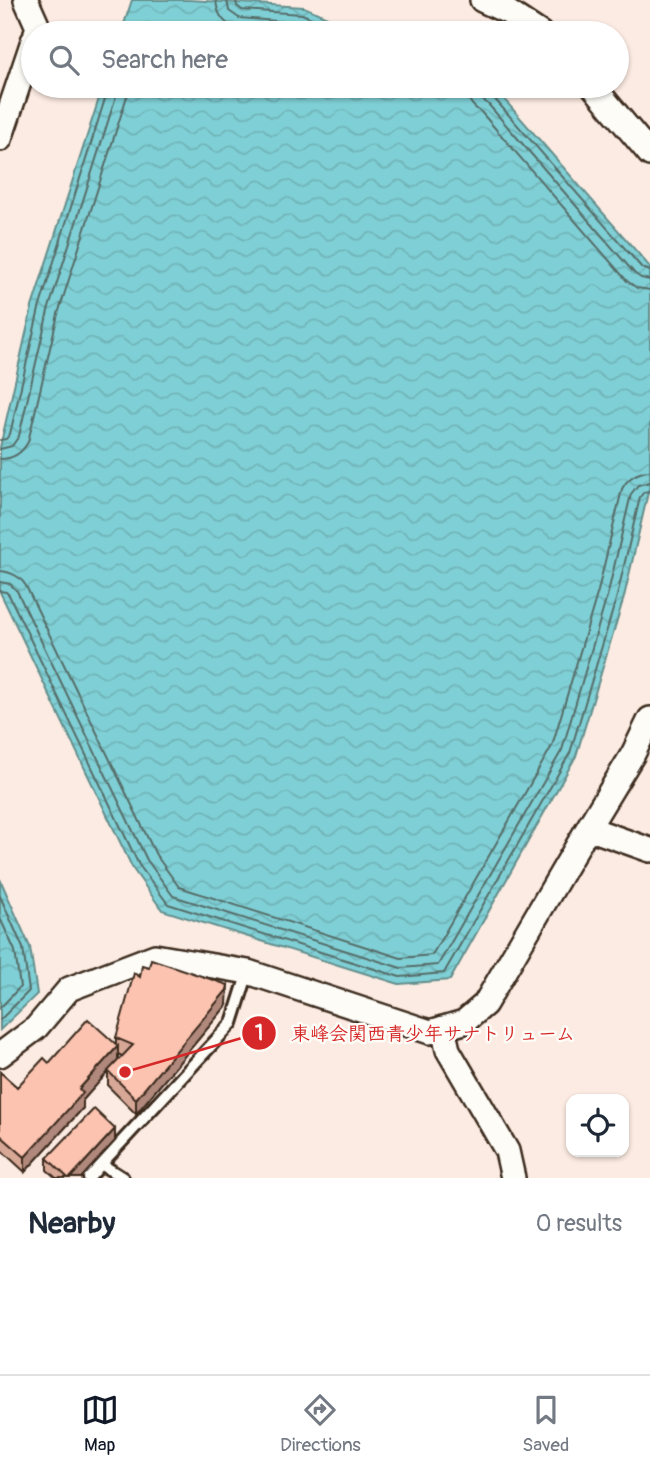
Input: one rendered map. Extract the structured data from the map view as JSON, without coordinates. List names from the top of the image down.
{
  "places": ["東峰会関西青少年サナトリューム"],
  "page": {
    "search": "Search here",
    "heading": ["Nearby", "0 results"],
    "nav": ["Map", "Directions", "Saved"]
  }
}
